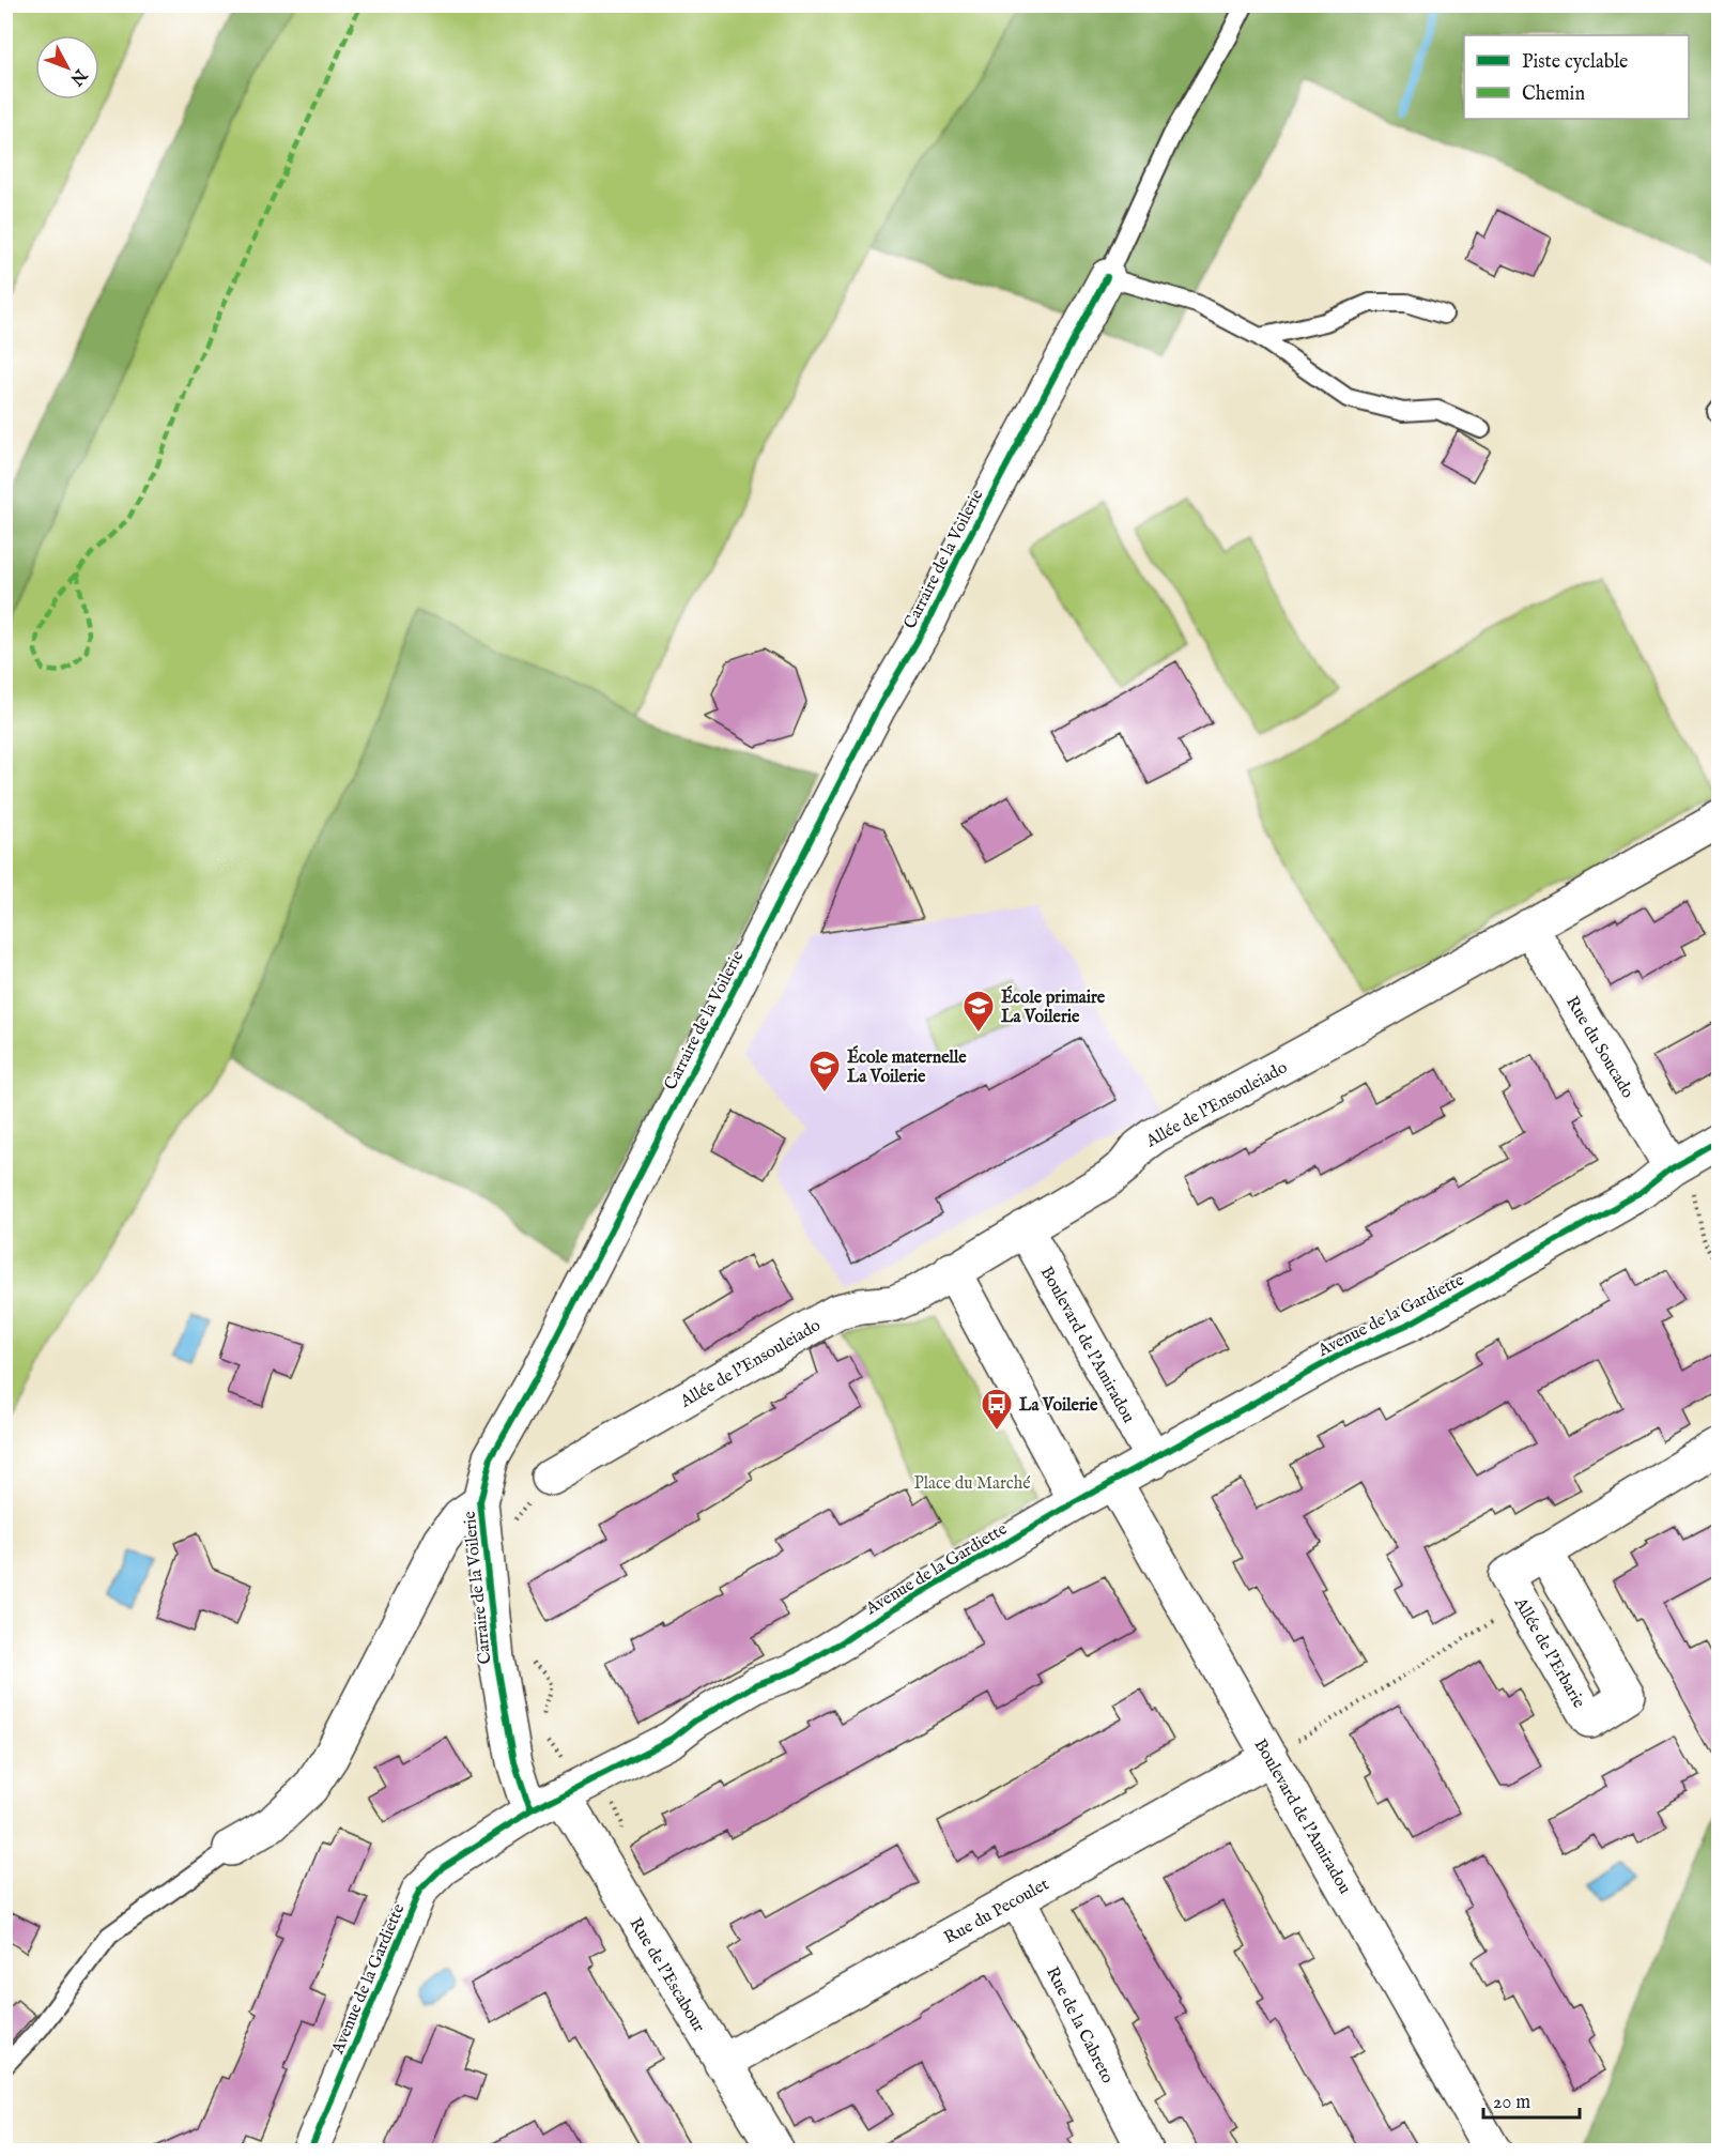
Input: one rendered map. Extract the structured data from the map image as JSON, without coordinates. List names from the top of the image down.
{
  "streets": {
    "street": [
      "Carraire de la Voilerie",
      "Rue du Soucado",
      "Allée de l'Ensouleiado",
      "Avenue de la Gardiette",
      "Boulevard de l'Amiradou",
      "Allée de l'Erbarie",
      "Rue du Pecoulet",
      "Rue de l'Escabour",
      "Rue de la Cabreto"
    ]
  },
  "crossings": [
    ["Carraire de la Voilerie", "Avenue de la Gardiette"],
    ["Carraire de la Voilerie", "Rue de l'Escabour"],
    ["Rue du Soucado", "Allée de l'Ensouleiado"],
    ["Rue du Soucado", "Avenue de la Gardiette"],
    ["Allée de l'Ensouleiado", "Boulevard de l'Amiradou"],
    ["Avenue de la Gardiette", "Boulevard de l'Amiradou"],
    ["Avenue de la Gardiette", "Rue de l'Escabour"],
    ["Boulevard de l'Amiradou", "Rue du Pecoulet"],
    ["Rue du Pecoulet", "Rue de l'Escabour"],
    ["Rue du Pecoulet", "Rue de la Cabreto"]
  ],
  "parks": ["Place du Marché"],
  "places": {
    "school or university": ["École primaire La Voilerie", "École maternelle La Voilerie"],
    "bus stop": ["La Voilerie"]
  },
  "legend": ["Piste cyclable", "Chemin"],
  "scale_bar": "20 m",
  "north": "bottom right"
}
